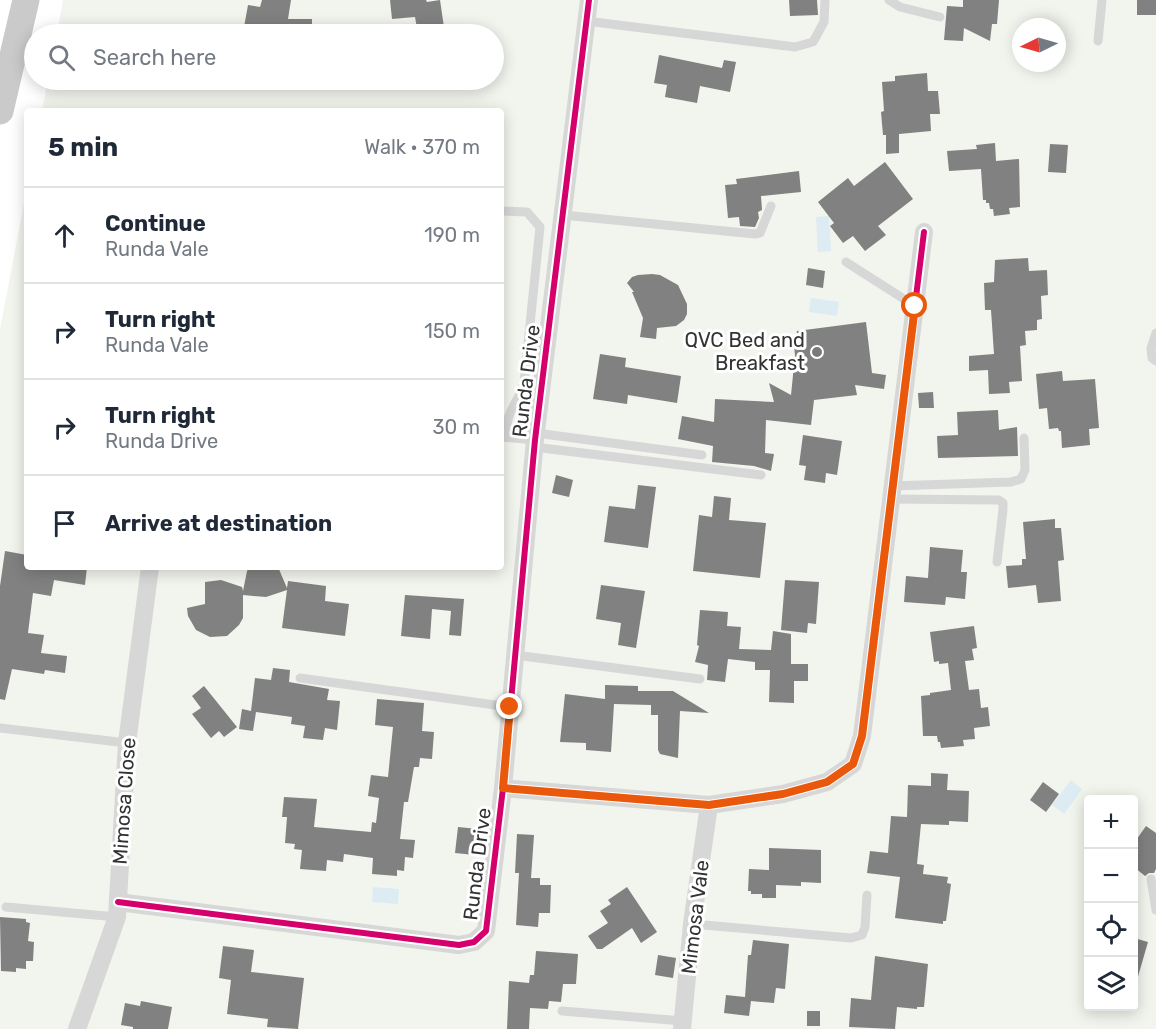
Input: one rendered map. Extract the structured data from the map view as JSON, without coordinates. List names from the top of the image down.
{
  "streets": {
    "street": ["Runda Drive", "Mimosa Close", "Mimosa Vale"]
  },
  "crossings": [
    ["Runda Drive", "Mimosa Close"]
  ],
  "places": ["QVC Bed and Breakfast"],
  "north": "left",
  "page": {
    "search": "Search here",
    "heading": ["5 min", "Walk · 370 m"],
    "list": [
      ["Continue", "Runda Vale", "190 m"],
      ["Turn right", "Runda Vale", "150 m"],
      ["Turn right", "Runda Drive", "30 m"],
      "Arrive at destination"
    ],
    "map_buttons": ["+", "−"]
  }
}
